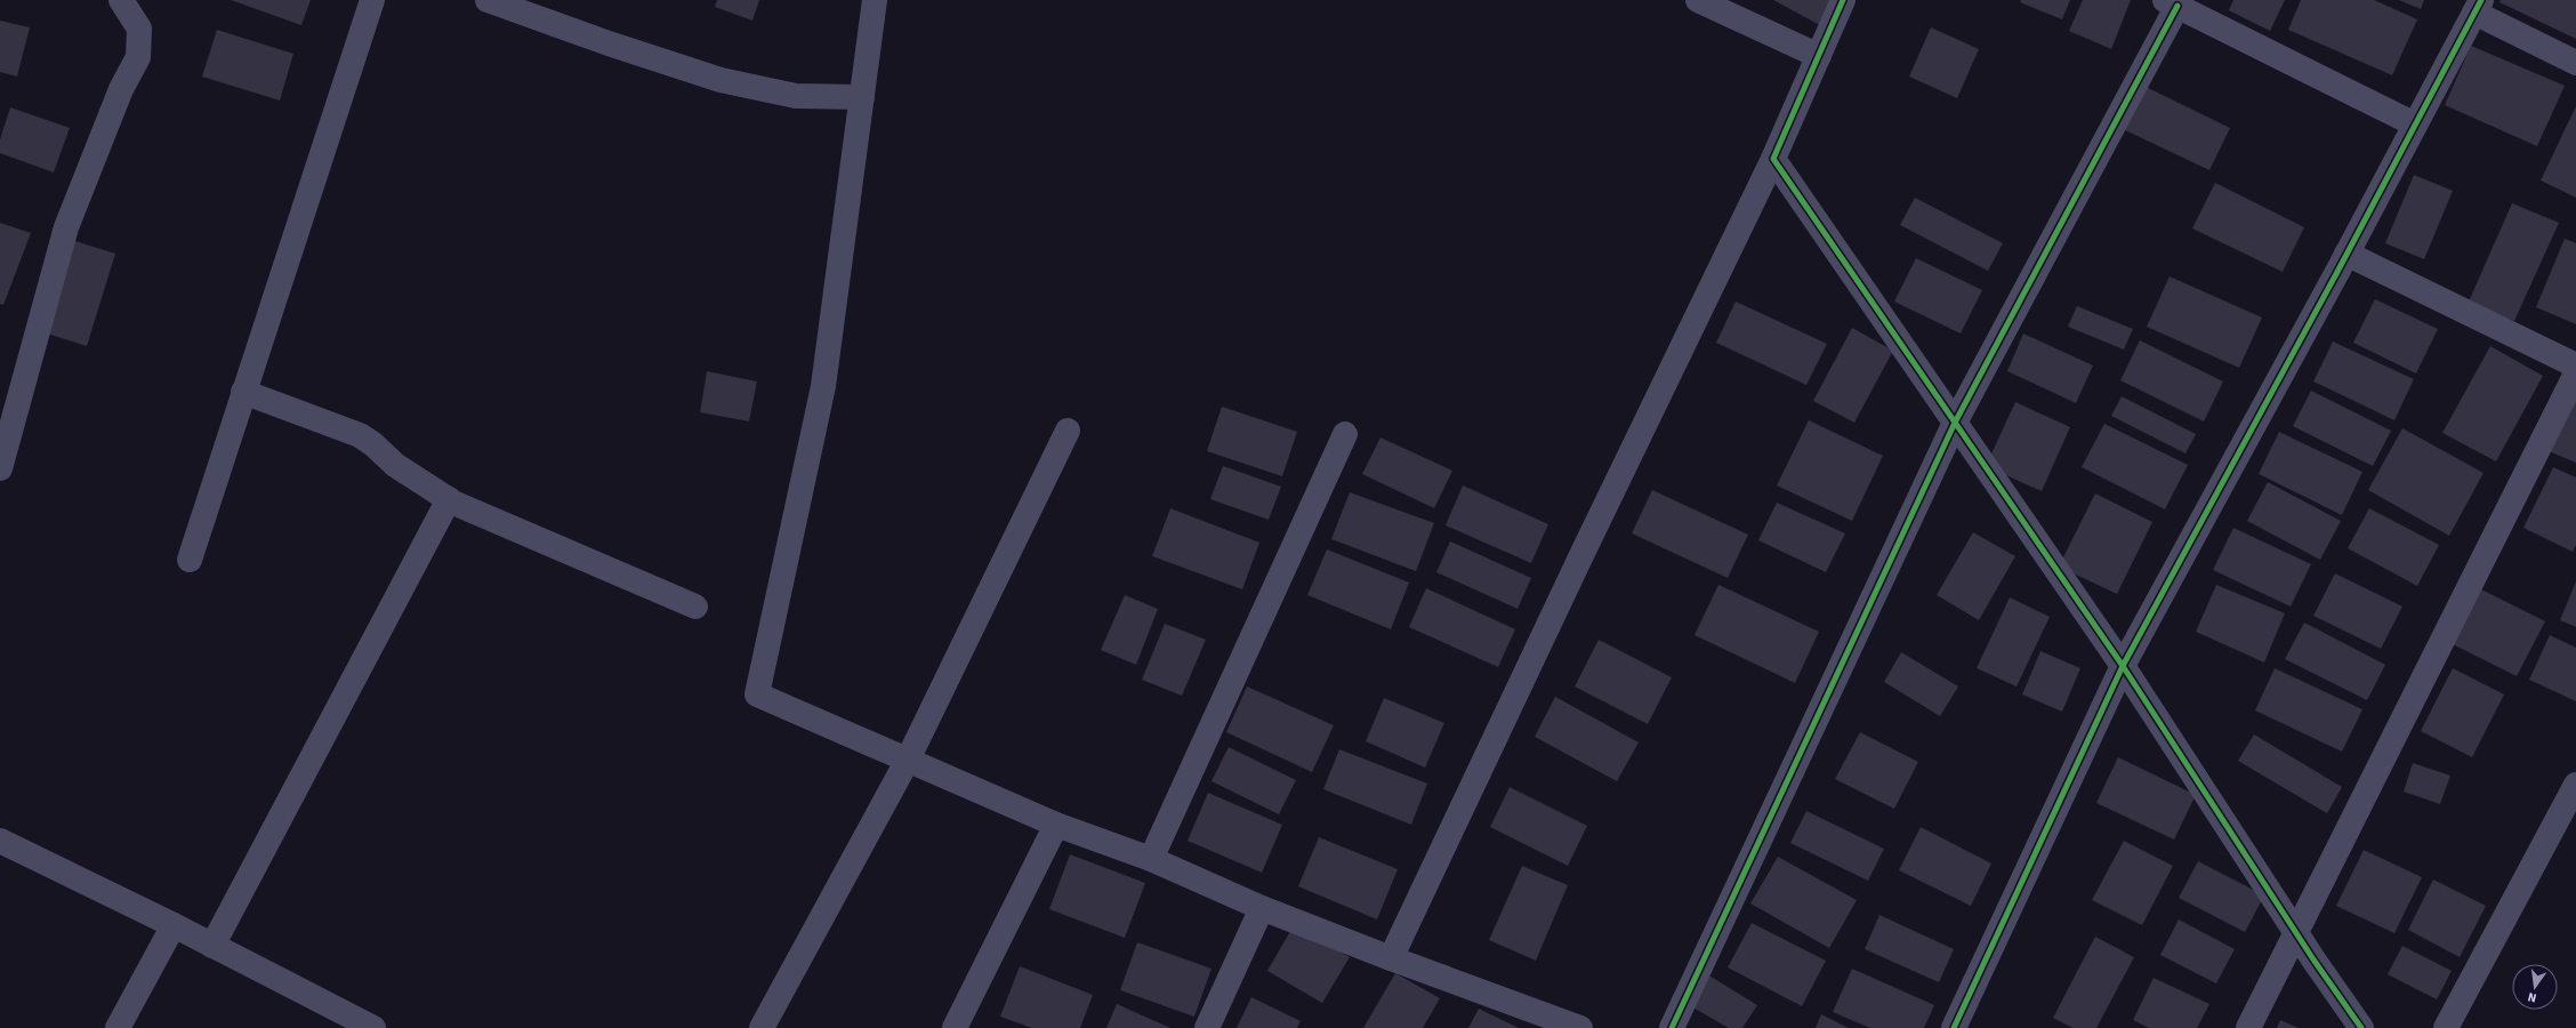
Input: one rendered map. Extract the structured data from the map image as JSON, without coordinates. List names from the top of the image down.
{
  "north": "bottom"
}
